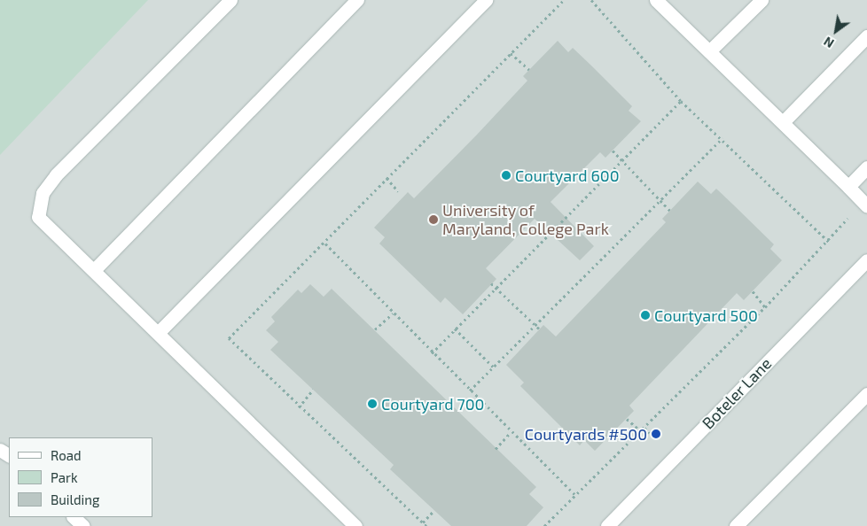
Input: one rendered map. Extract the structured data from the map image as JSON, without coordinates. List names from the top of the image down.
{
  "streets": {
    "street": ["Boteler Lane"]
  },
  "places": [
    "Courtyard 600",
    "University of Maryland, College Park",
    "Courtyard 500",
    "Courtyard 700",
    "Courtyards #500"
  ],
  "legend": ["Road", "Park", "Building"],
  "north": "bottom left"
}
